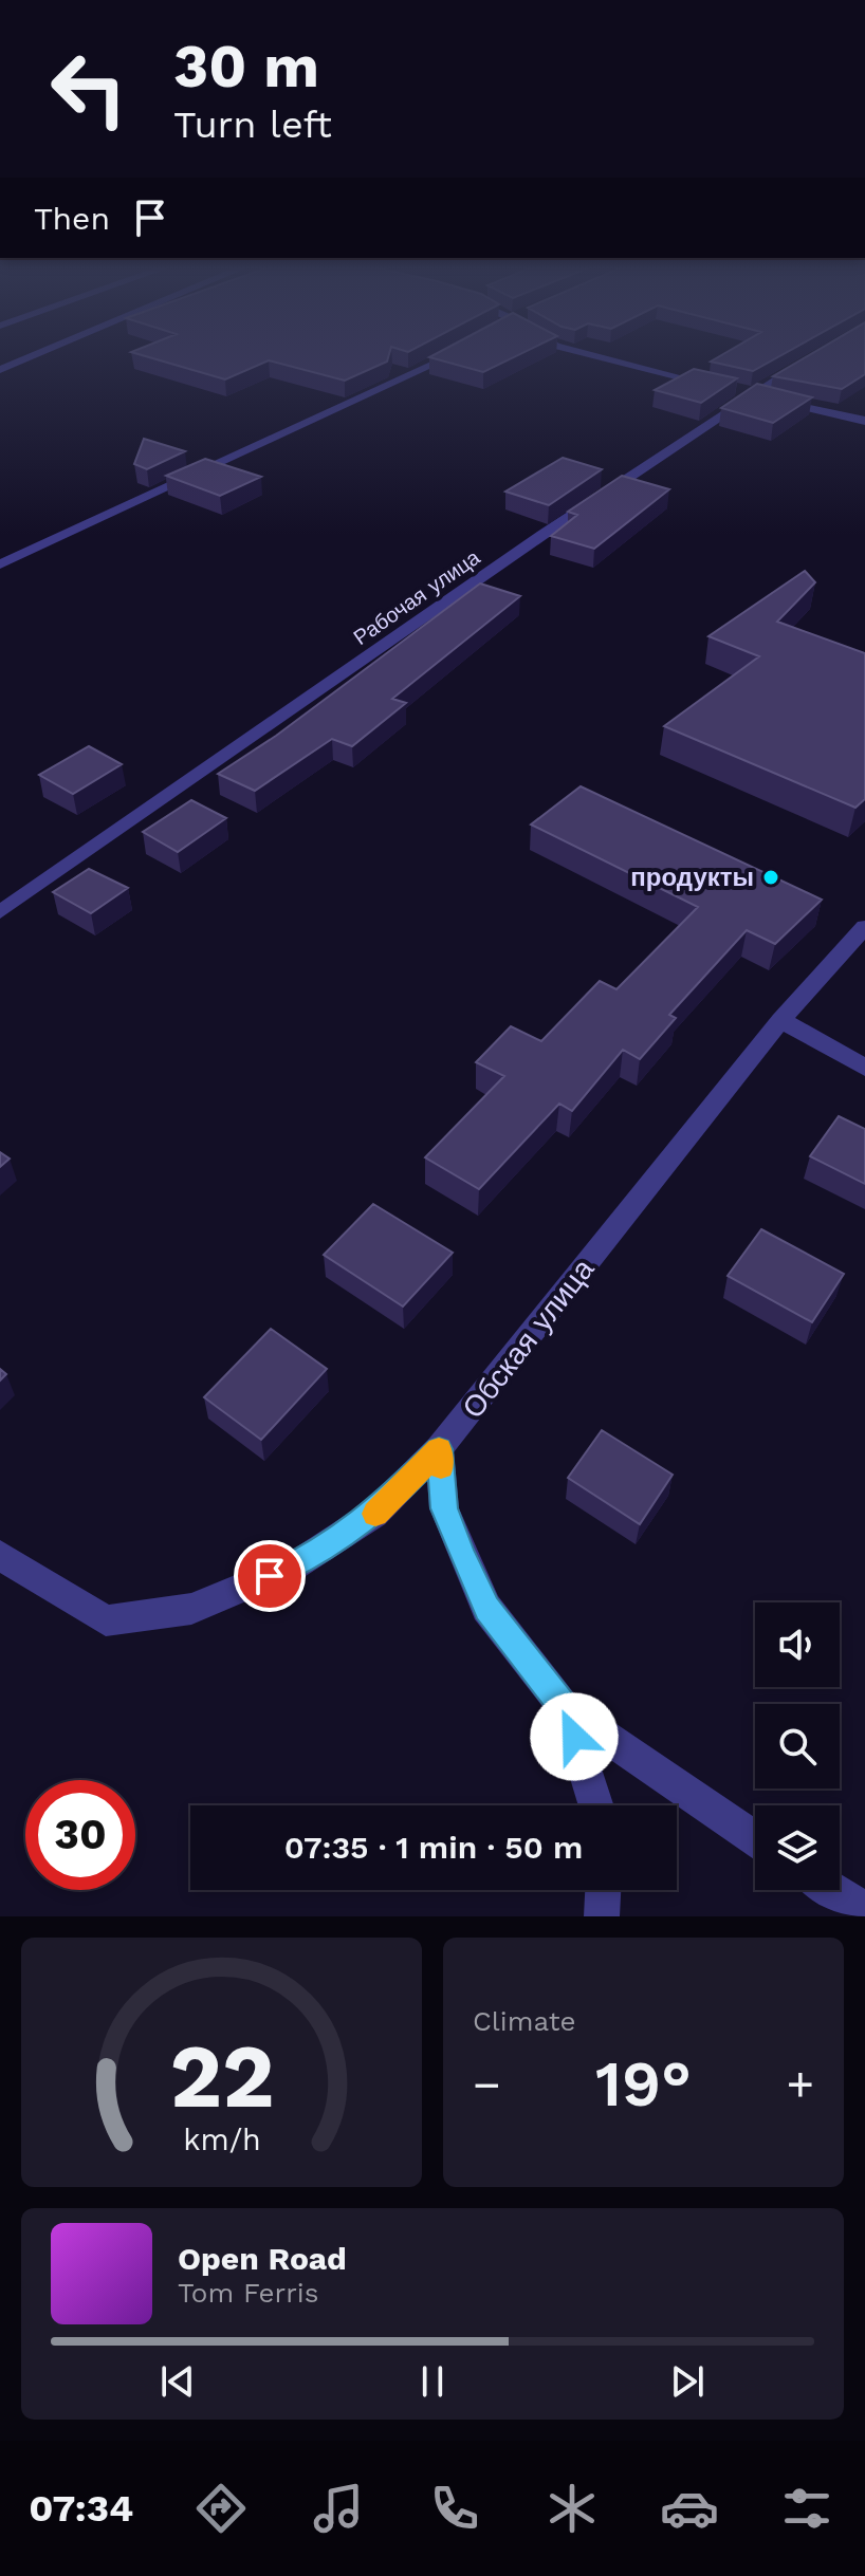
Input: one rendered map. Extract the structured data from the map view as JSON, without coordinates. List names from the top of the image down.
{
  "streets": {
    "street": ["Рабочая улица", "Обская улица"]
  },
  "places": ["продукты"],
  "page": {
    "turn": ["30 m", "Turn left"],
    "then": "Then",
    "limit": "30",
    "trip": "07:35 · 1 min · 50 m",
    "tile": "Climate",
    "heat": ["−", "19°", "+"],
    "song": ["Open Road", "Tom Ferris"],
    "tabs": "07:34",
    "gauge": ["22", "km/h"]
  }
}
